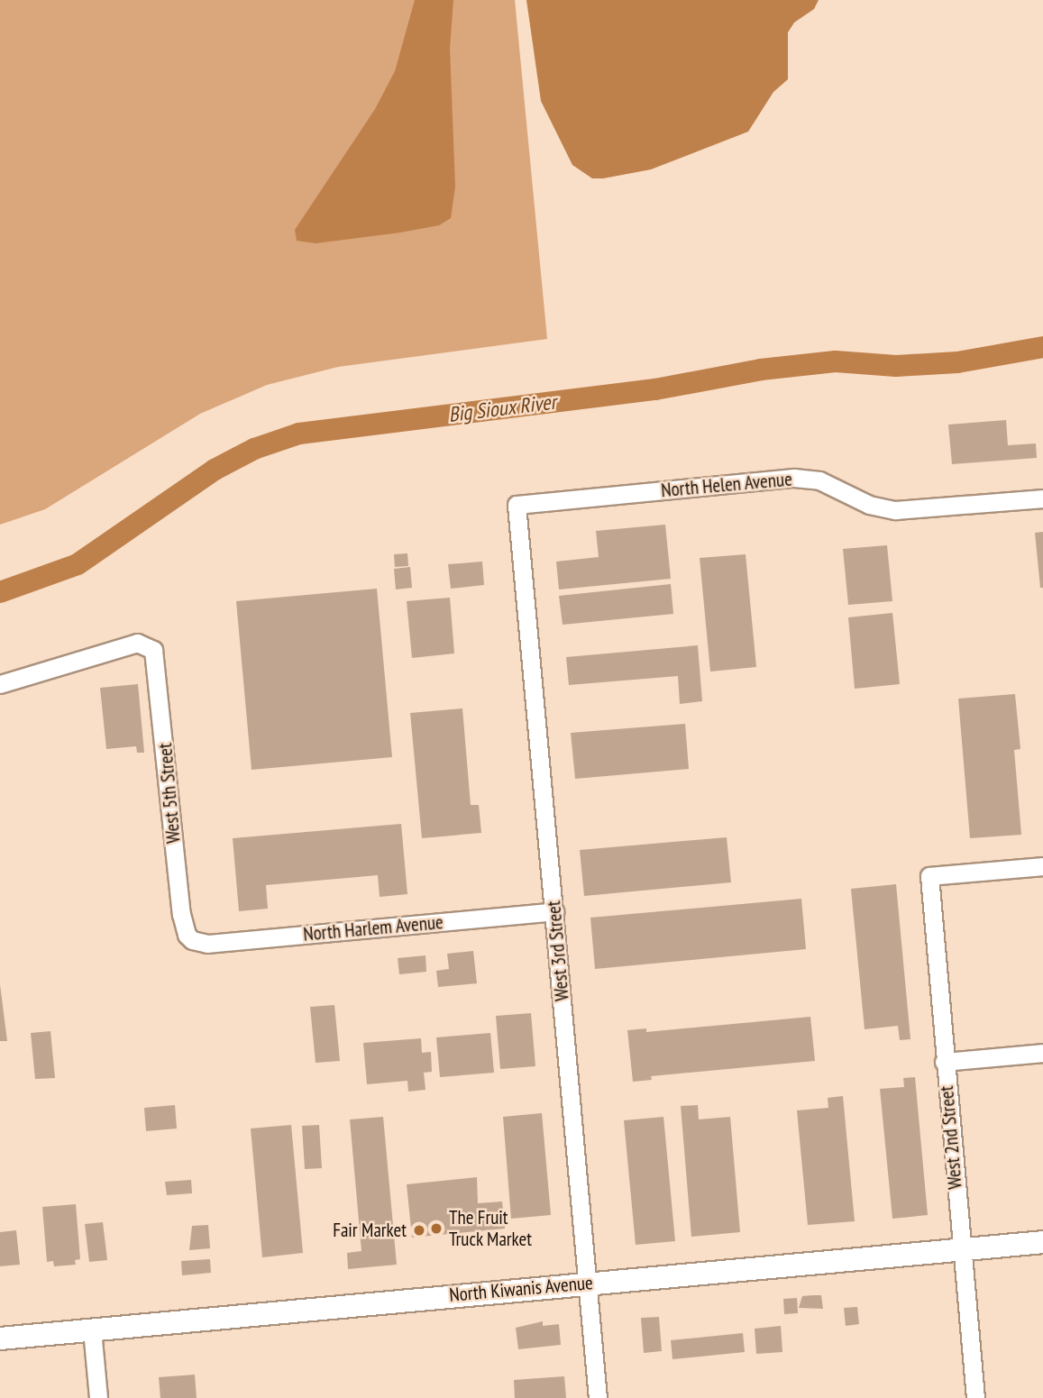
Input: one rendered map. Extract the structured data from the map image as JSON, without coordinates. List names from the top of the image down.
{
  "streets": {
    "main road": ["North Kiwanis Avenue"],
    "street": [
      "North Helen Avenue",
      "West 5th Street",
      "North Harlem Avenue",
      "West 3rd Street",
      "West 2nd Street"
    ]
  },
  "crossings": [
    ["North Helen Avenue", "West 3rd Street"],
    ["West 5th Street", "North Harlem Avenue"],
    ["North Harlem Avenue", "West 3rd Street"],
    ["West 3rd Street", "North Kiwanis Avenue"],
    ["West 2nd Street", "North Kiwanis Avenue"]
  ],
  "water": ["Big Sioux River"],
  "places": ["The Fruit Truck Market", "Fair Market"]
}
